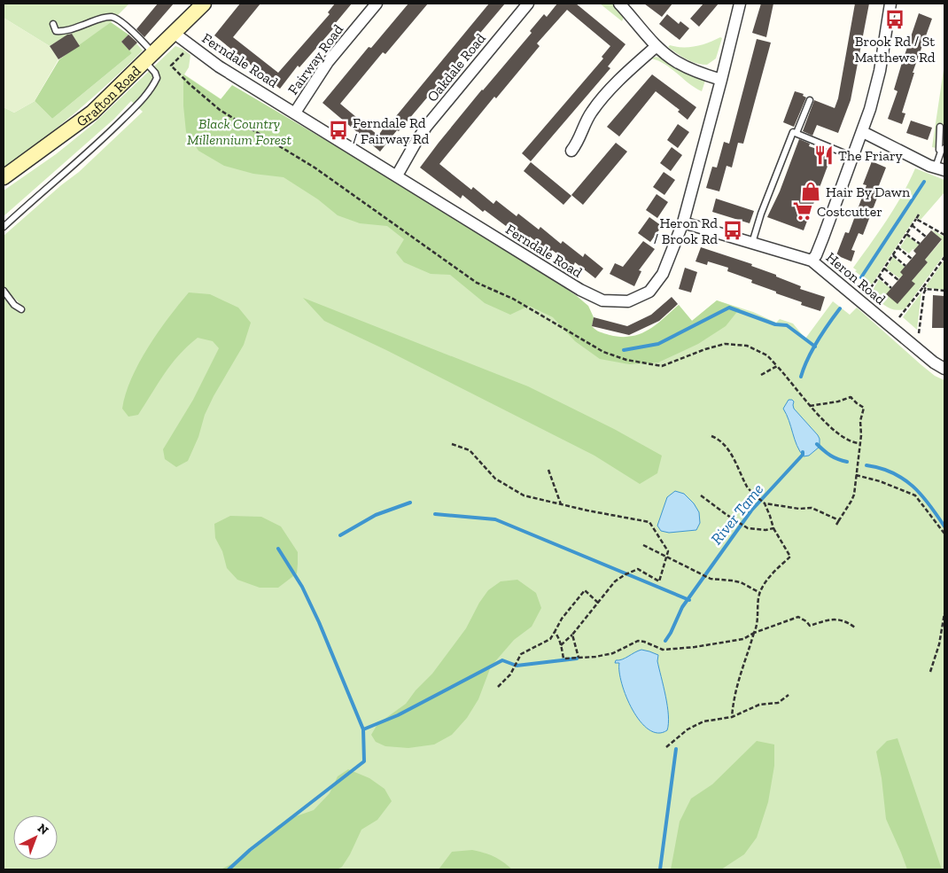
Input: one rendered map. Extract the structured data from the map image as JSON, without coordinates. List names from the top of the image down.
{
  "streets": {
    "street": [
      "Fairway Road",
      "Ferndale Road",
      "Oakdale Road",
      "Grafton Road",
      "Heron Road"
    ]
  },
  "crossings": [
    ["Fairway Road", "Ferndale Road"],
    ["Ferndale Road", "Oakdale Road"],
    ["Ferndale Road", "Grafton Road"],
    ["Ferndale Road", "Heron Road"]
  ],
  "water": ["River Tame"],
  "parks": ["Black Country Millennium Forest"],
  "places": {
    "bus stop": ["Brook Rd / St Matthews Rd", "Ferndale Rd / Fairway Rd", "Heron Rd / Brook Rd"],
    "restaurant": ["The Friary"],
    "shop": ["Hair By Dawn"],
    "supermarket": ["Costcutter"]
  },
  "north": "top right"
}
